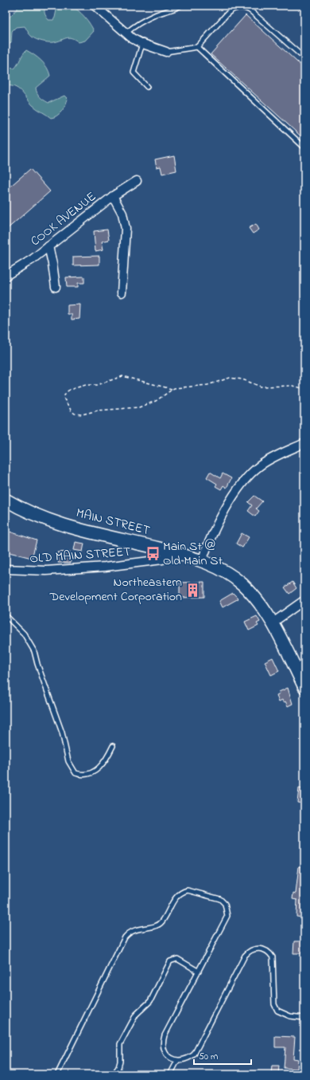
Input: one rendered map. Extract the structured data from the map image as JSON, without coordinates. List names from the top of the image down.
{
  "streets": {
    "main road": ["MAIN STREET"],
    "street": ["COOK AVENUE", "OLD MAIN STREET"]
  },
  "crossings": [
    ["MAIN STREET", "OLD MAIN STREET"]
  ],
  "places": {
    "bus stop": ["Main St @ Old Main St"],
    "building": ["Northeastern Development Corporation"]
  },
  "scale_bar": "50 m"
}
